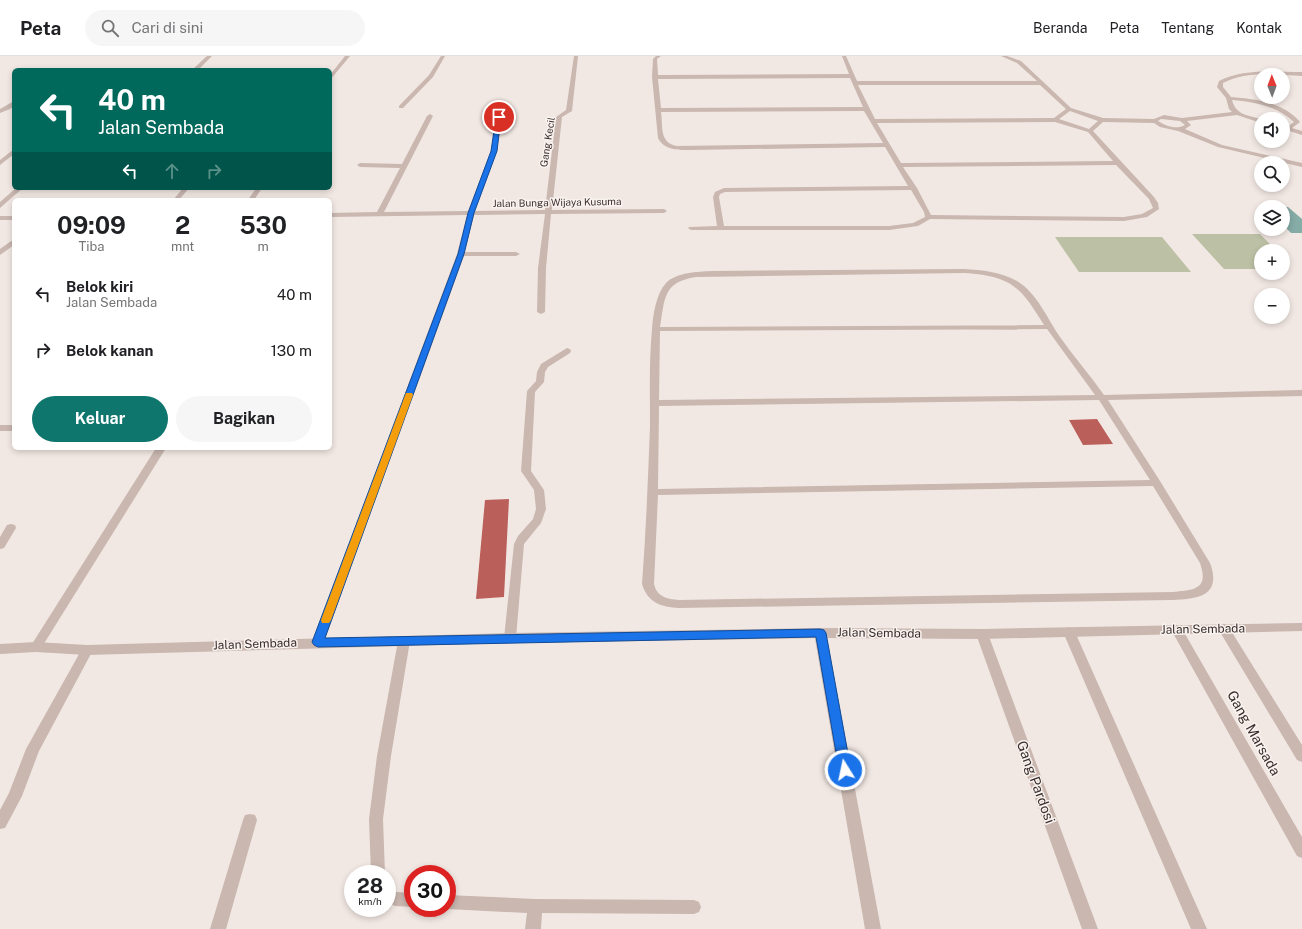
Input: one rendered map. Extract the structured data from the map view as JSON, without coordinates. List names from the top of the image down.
{
  "streets": {
    "street": [
      "Gang Kecil",
      "Jalan Bunga Wijaya Kusuma",
      "Jalan Sembada",
      "Gang Marsada",
      "Gang Pardosi"
    ]
  },
  "crossings": [
    ["Gang Kecil", "Jalan Bunga Wijaya Kusuma"],
    ["Jalan Sembada", "Gang Marsada"],
    ["Jalan Sembada", "Gang Pardosi"]
  ],
  "north": "top",
  "page": {
    "header": "Peta",
    "search": "Cari di sini",
    "nav": [
      "Beranda",
      "Peta",
      "Tentang",
      "Kontak"
    ],
    "map_buttons": ["+", "−"],
    "turn": ["40 m", "Jalan Sembada"],
    "eta": [
      "09:09",
      "Tiba",
      "2",
      "mnt",
      "530",
      "m"
    ],
    "list": [
      {
        "name": "Belok kiri",
        "note": "Jalan Sembada",
        "value": "40 m"
      },
      {
        "name": "Belok kanan",
        "value": "130 m"
      }
    ],
    "buttons": ["Keluar", "Bagikan"],
    "speed": "28 km/h",
    "limit": "30"
  }
}
